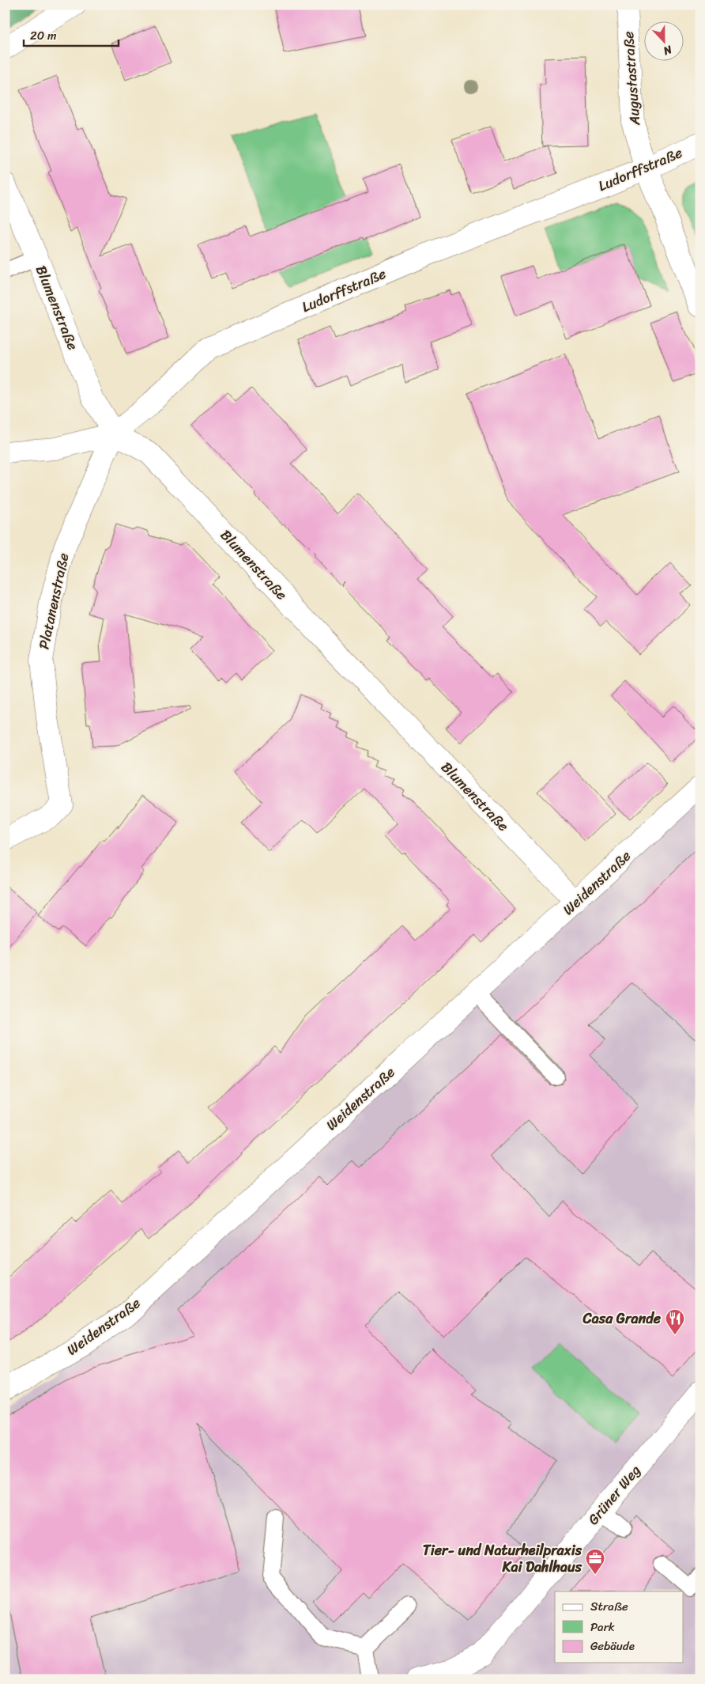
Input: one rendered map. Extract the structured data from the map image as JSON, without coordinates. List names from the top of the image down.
{
  "streets": {
    "street": [
      "Augustastraße",
      "Ludorffstraße",
      "Blumenstraße",
      "Platanenstraße",
      "Weidenstraße",
      "Grüner Weg"
    ]
  },
  "crossings": [
    ["Augustastraße", "Ludorffstraße"],
    ["Ludorffstraße", "Blumenstraße"],
    ["Ludorffstraße", "Platanenstraße"],
    ["Blumenstraße", "Platanenstraße"],
    ["Blumenstraße", "Weidenstraße"]
  ],
  "places": {
    "restaurant": ["Casa Grande"],
    "office": ["Tier- und Naturheilpraxis Kai Dahlhaus"]
  },
  "legend": ["Straße", "Park", "Gebäude"],
  "scale_bar": "20 m",
  "north": "bottom"
}
